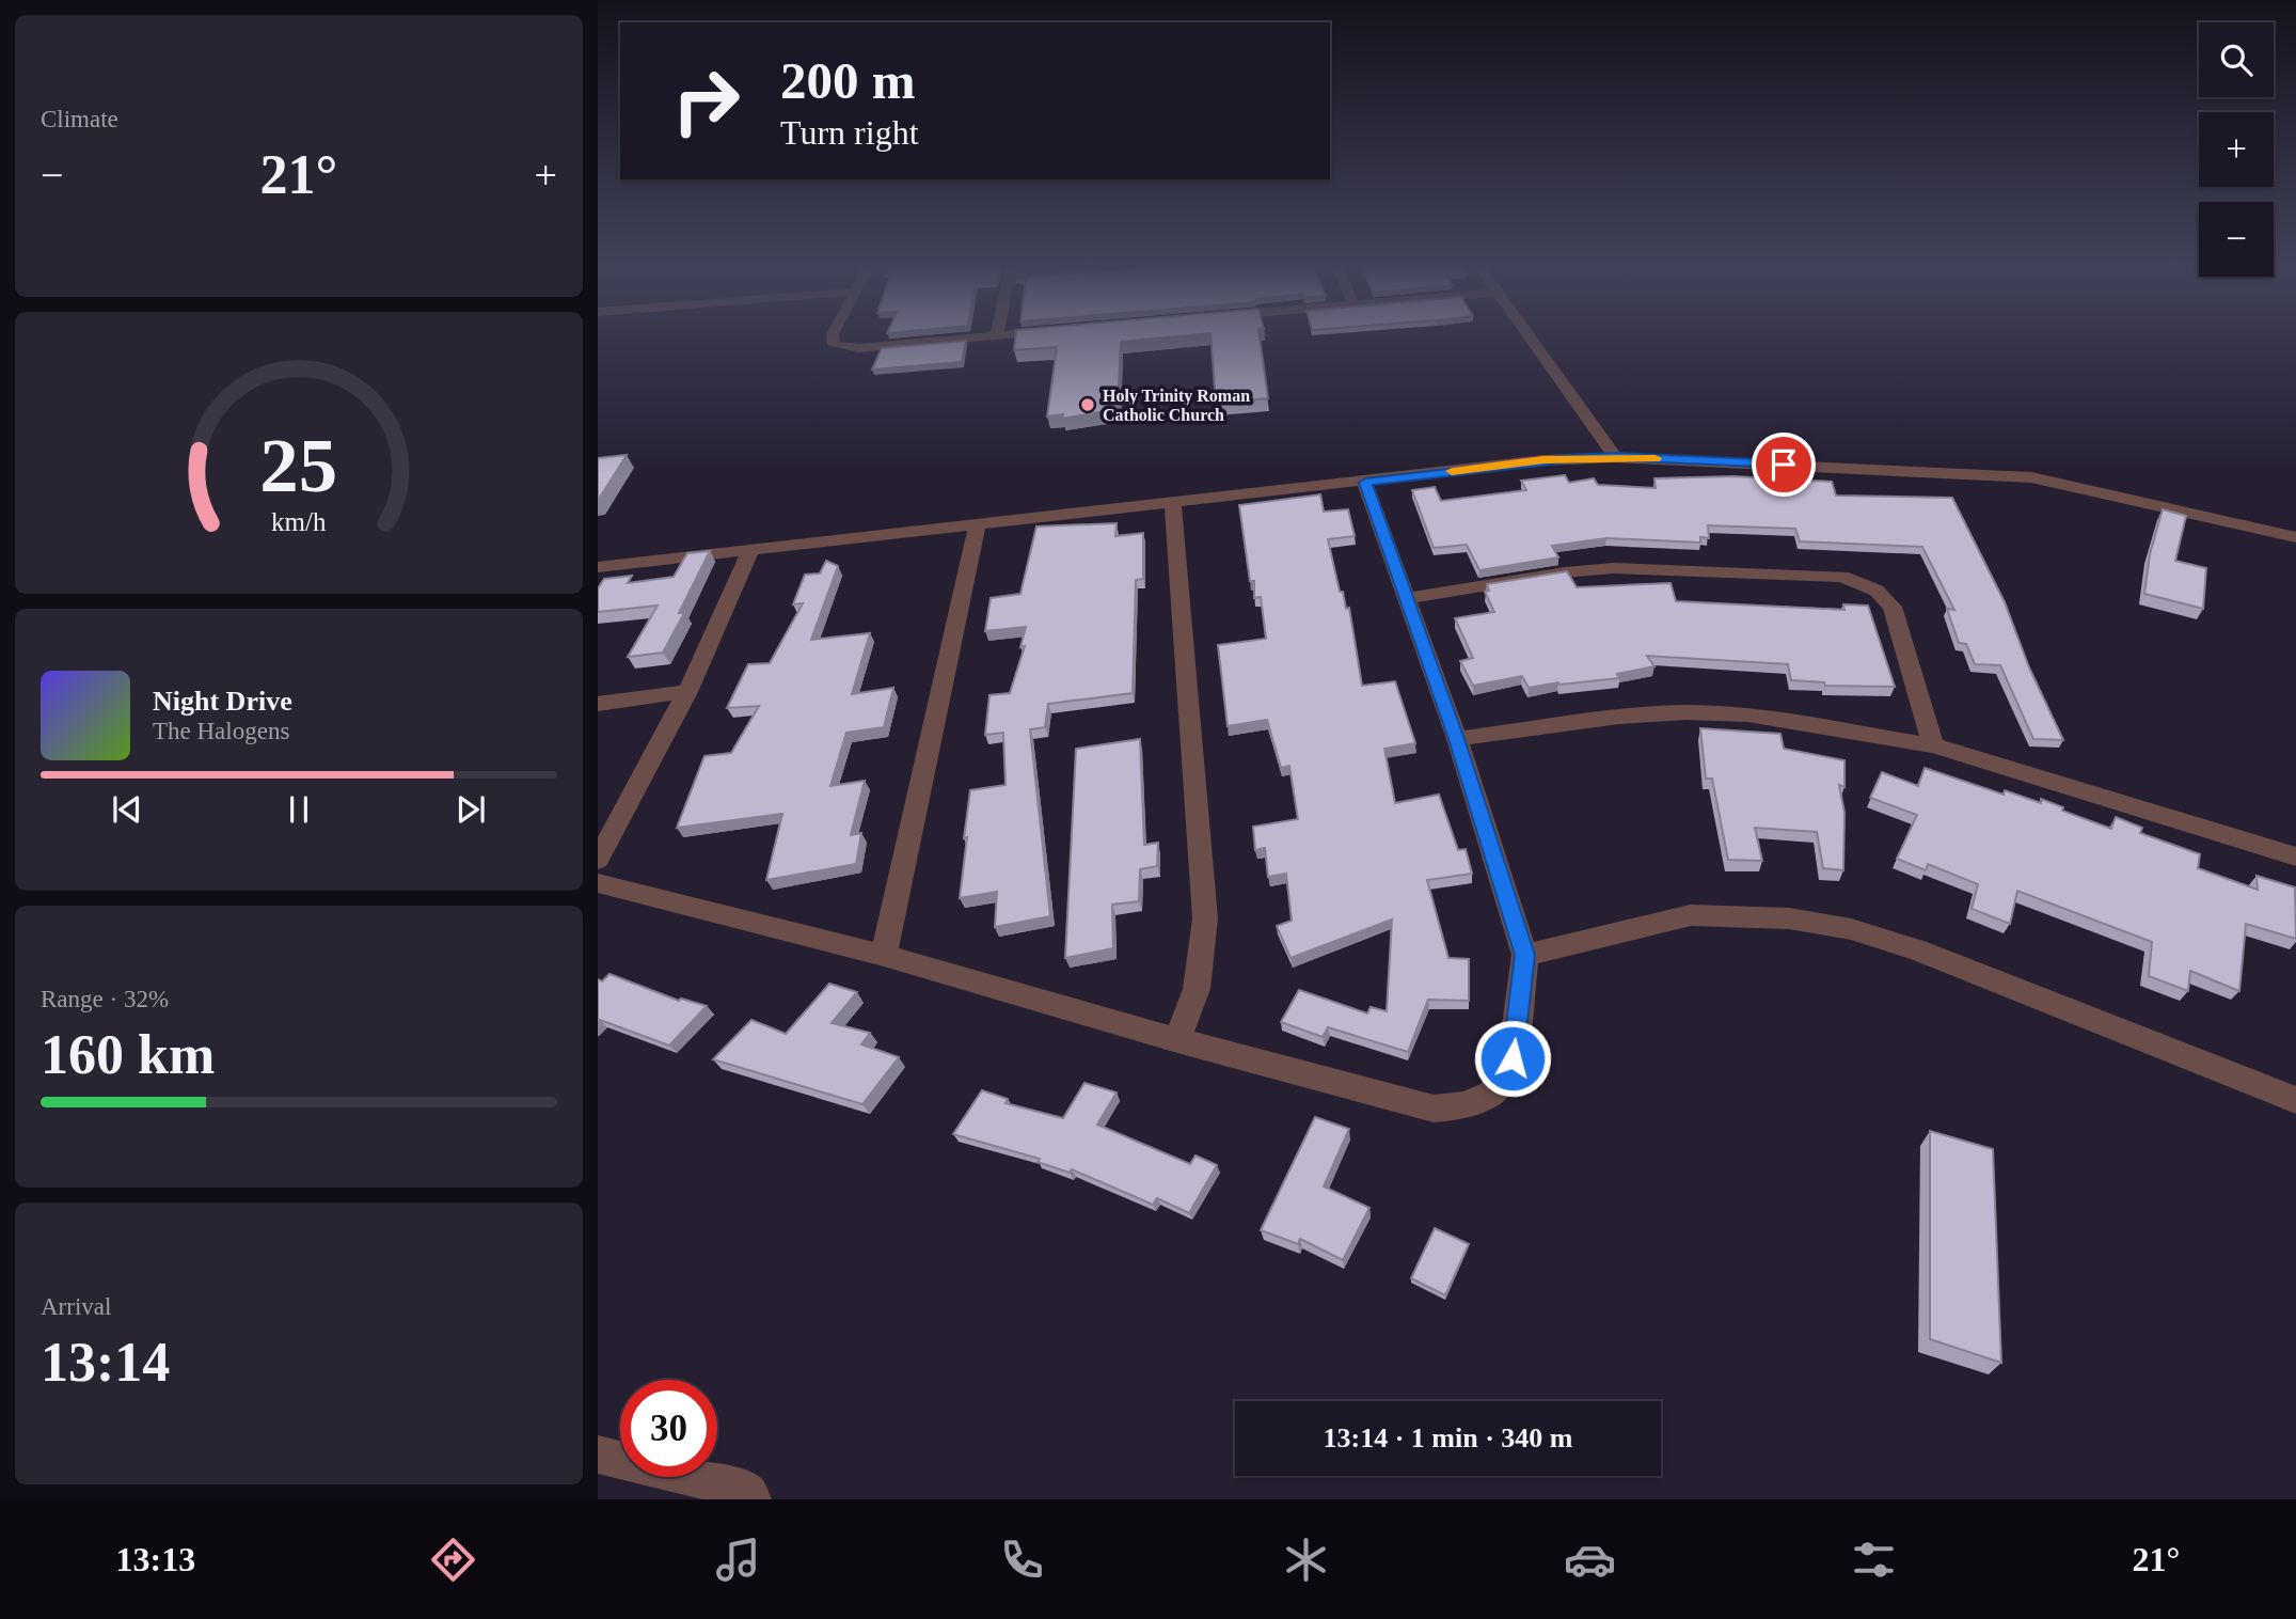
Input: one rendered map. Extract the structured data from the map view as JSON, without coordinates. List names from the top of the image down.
{
  "places": ["Holy Trinity Roman Catholic Church"],
  "page": {
    "tile": [
      "Climate",
      ["Range · 32%", "160 km"],
      ["Arrival", "13:14"]
    ],
    "map_buttons": ["+", "−"],
    "turn": ["200 m", "Turn right"],
    "heat": ["−", "21°", "+"],
    "song": ["Night Drive", "The Halogens"],
    "limit": "30",
    "trip": "13:14 · 1 min · 340 m",
    "tabs": ["13:13", "21°"],
    "gauge": ["25", "km/h"]
  }
}
